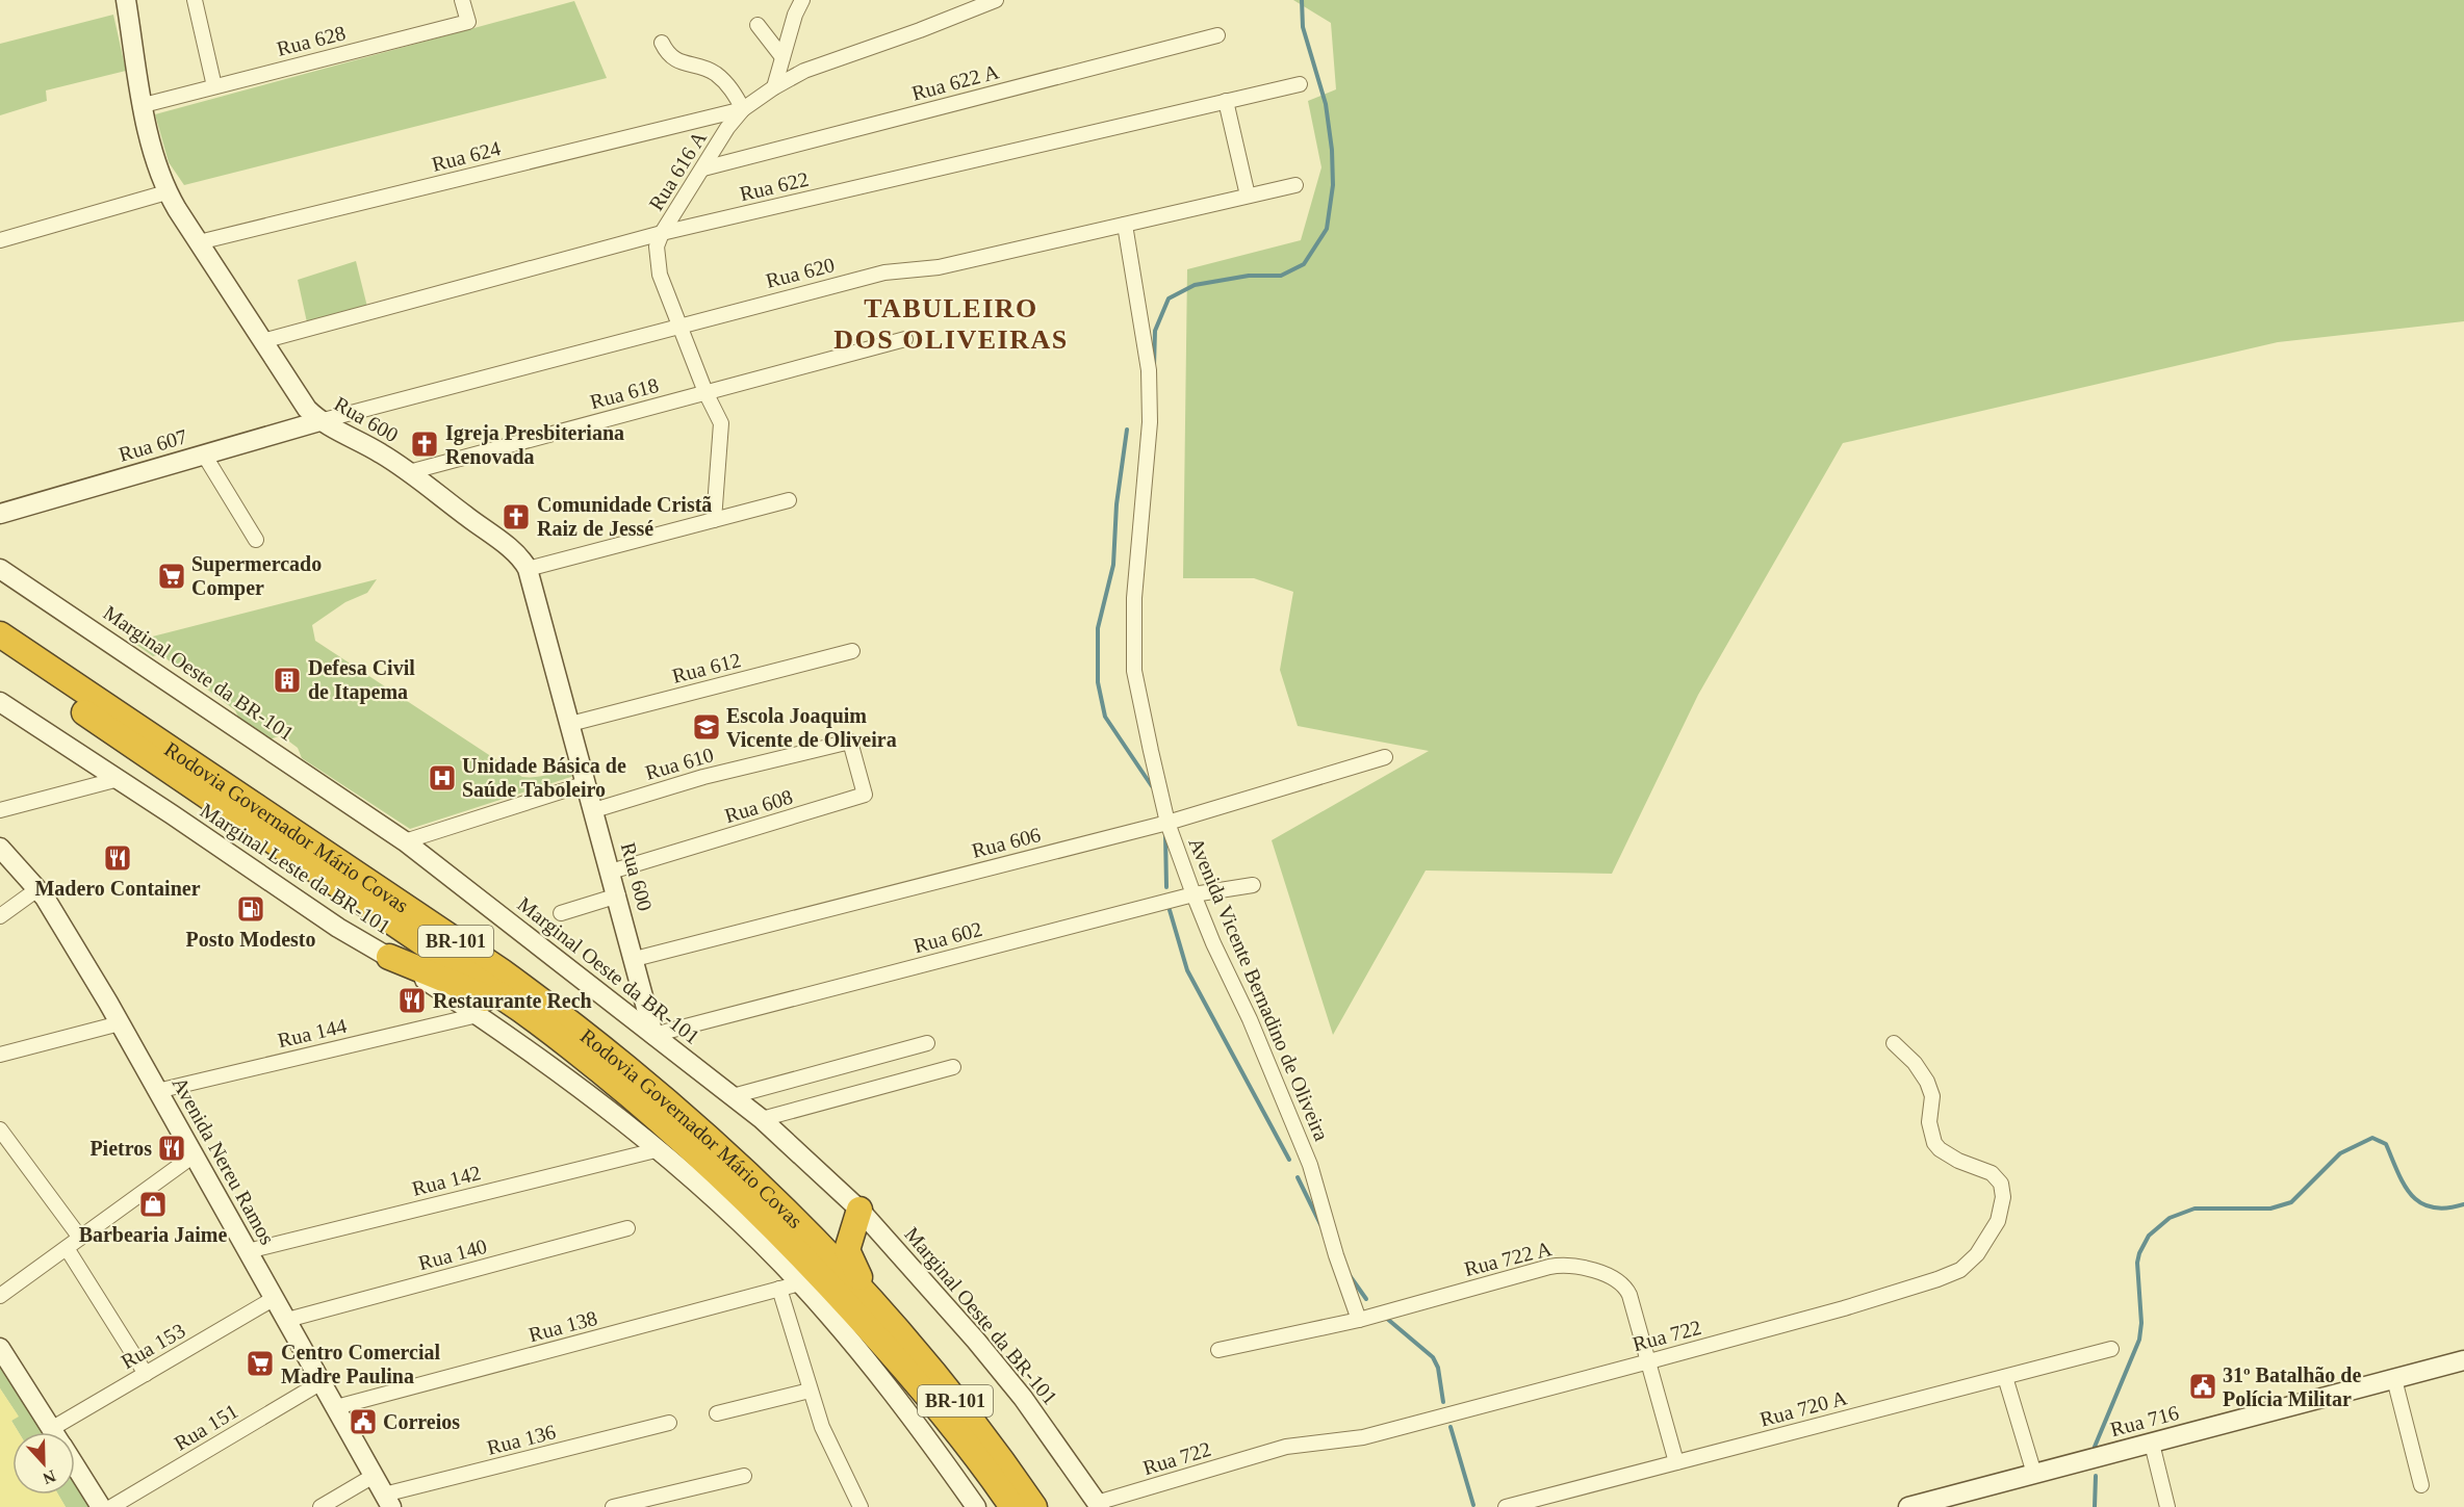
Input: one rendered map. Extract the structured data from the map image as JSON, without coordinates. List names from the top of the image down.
{
  "streets": {
    "highway": ["Rodovia Governador Mário Covas", "BR-101"],
    "main road": [
      "Rua 600",
      "Rua 607",
      "Marginal Oeste da BR-101",
      "Marginal Leste da BR-101",
      "Avenida Nereu Ramos",
      "Rua 716"
    ],
    "street": [
      "Rua 628",
      "Rua 622 A",
      "Rua 624",
      "Rua 616 A",
      "Rua 622",
      "Rua 620",
      "Rua 618",
      "Rua 612",
      "Rua 610",
      "Rua 608",
      "Rua 606",
      "Rua 602",
      "Avenida Vicente Bernadino de Oliveira",
      "Rua 144",
      "Rua 142",
      "Rua 140",
      "Rua 722 A",
      "Rua 138",
      "Rua 722",
      "Rua 153",
      "Rua 720 A",
      "Rua 151",
      "Rua 136"
    ]
  },
  "crossings": [
    ["Rua 628", "Rua 600"],
    ["Rua 622 A", "Rua 616 A"],
    ["Rua 624", "Rua 616 A"],
    ["Rua 624", "Rua 600"],
    ["Rua 616 A", "Rua 622"],
    ["Rua 616 A", "Rua 620"],
    ["Rua 616 A", "Rua 618"],
    ["Rua 622", "Rua 600"],
    ["Rua 620", "Rua 600"],
    ["Rua 620", "Rua 607"],
    ["Rua 620", "Avenida Vicente Bernadino de Oliveira"],
    ["Rua 618", "Rua 600"],
    ["Rua 600", "Rua 607"],
    ["Rua 600", "Rua 612"],
    ["Rua 600", "Marginal Oeste da BR-101"],
    ["Rua 600", "Rua 610"],
    ["Rua 600", "Rua 608"],
    ["Rua 600", "Rua 606"],
    ["Rua 600", "Rua 602"],
    ["Marginal Oeste da BR-101", "Rua 602"],
    ["Marginal Oeste da BR-101", "Rua 722"],
    ["Rua 610", "Rua 608"],
    ["Rua 606", "Avenida Vicente Bernadino de Oliveira"],
    ["Marginal Leste da BR-101", "Rua 144"],
    ["Marginal Leste da BR-101", "Rua 142"],
    ["Marginal Leste da BR-101", "Rua 138"],
    ["Rua 602", "Avenida Vicente Bernadino de Oliveira"],
    ["Avenida Vicente Bernadino de Oliveira", "Rua 722 A"],
    ["Rua 144", "Avenida Nereu Ramos"],
    ["Avenida Nereu Ramos", "Rua 142"],
    ["Avenida Nereu Ramos", "Rua 140"],
    ["Avenida Nereu Ramos", "Rua 138"],
    ["Avenida Nereu Ramos", "Rua 153"],
    ["Avenida Nereu Ramos", "Rua 151"],
    ["Avenida Nereu Ramos", "Rua 136"],
    ["Rua 722 A", "Rua 722"],
    ["Rua 722 A", "Rua 720 A"]
  ],
  "districts": ["TABULEIRO DOS OLIVEIRAS"],
  "places": {
    "church": ["Igreja Presbiteriana Renovada", "Comunidade Cristã Raiz de Jessé"],
    "supermarket": ["Supermercado Comper", "Centro Comercial Madre Paulina"],
    "building": ["Defesa Civil de Itapema"],
    "school or university": ["Escola Joaquim Vicente de Oliveira"],
    "hospital": ["Unidade Básica de Saúde Taboleiro"],
    "restaurant": ["Madero Container", "Restaurante Rech", "Pietros"],
    "fuel station": ["Posto Modesto"],
    "shop": ["Barbearia Jaime"],
    "public building": ["31º Batalhão de Polícia Militar", "Correios"]
  },
  "north": "bottom"
}
